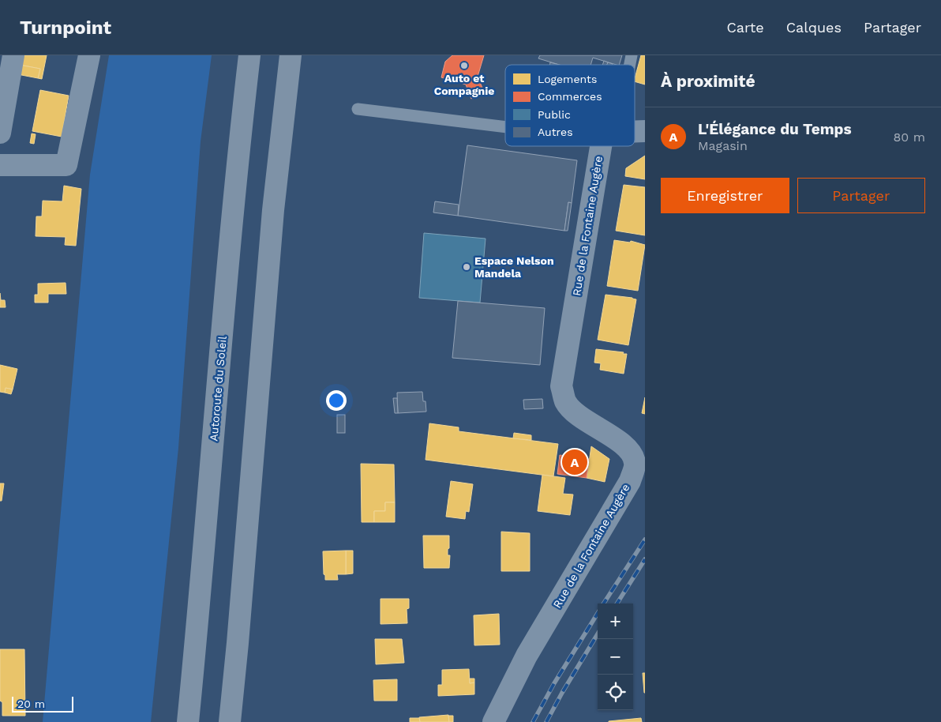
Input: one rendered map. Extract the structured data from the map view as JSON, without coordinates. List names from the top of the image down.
{
  "streets": {
    "highway": ["Autoroute du Soleil"],
    "street": ["Rue de la Fontaine Augère"]
  },
  "places": ["Auto et Compagnie", "Espace Nelson Mandela"],
  "legend": [
    "Logements",
    "Commerces",
    "Public",
    "Autres"
  ],
  "scale_bar": "20 m",
  "page": {
    "header": "Turnpoint",
    "nav": ["Carte", "Calques", "Partager"],
    "heading": "À proximité",
    "list": [
      {
        "mark": "A",
        "name": "L'Élégance du Temps",
        "note": "Magasin",
        "value": "80 m"
      }
    ],
    "buttons": ["Enregistrer", "Partager"],
    "pins": "A",
    "map_buttons": ["+", "−"],
    "scale": "20 m"
  }
}
